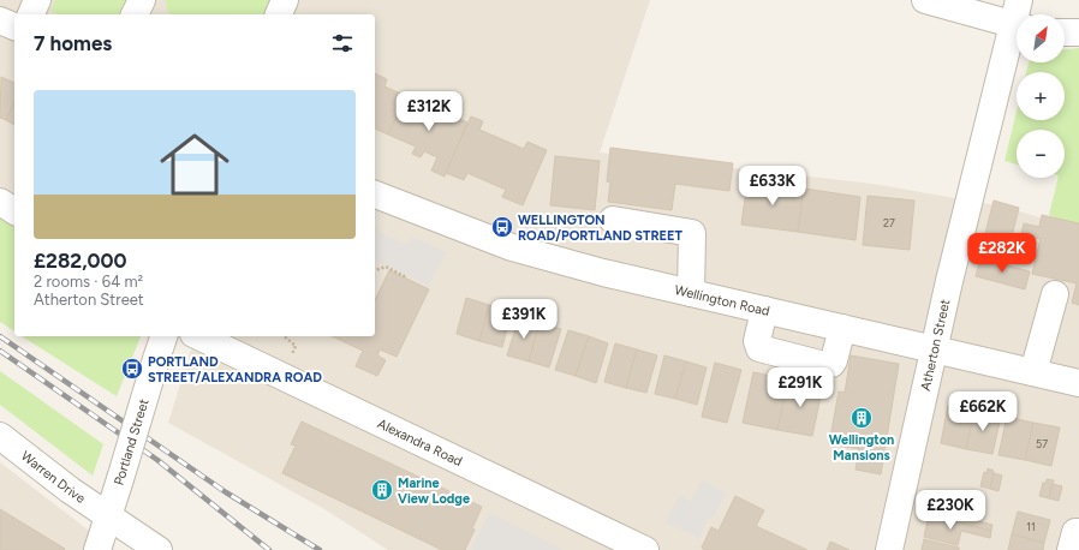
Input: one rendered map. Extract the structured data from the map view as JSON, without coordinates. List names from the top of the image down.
{
  "streets": {
    "street": [
      "Wellington Road",
      "Atherton Street",
      "Portland Street",
      "Alexandra Road",
      "Warren Drive"
    ]
  },
  "crossings": [
    ["Wellington Road", "Atherton Street"],
    ["Portland Street", "Warren Drive"]
  ],
  "places": {
    "bus stop": ["WELLINGTON ROAD/PORTLAND STREET", "PORTLAND STREET/ALEXANDRA ROAD"],
    "building": ["Wellington Mansions", "Marine View Lodge"]
  },
  "house_numbers": ["27", "57", "11"],
  "north": "top right",
  "page": {
    "map_buttons": ["+", "−"],
    "heading": "7 homes",
    "list": [
      {
        "name": "£282,000",
        "note": "2 rooms · 64 m² · Atherton Street"
      }
    ],
    "price": [
      "£312K",
      "£633K",
      "£282K",
      "£391K",
      "£291K",
      "£662K",
      "£230K"
    ]
  }
}
